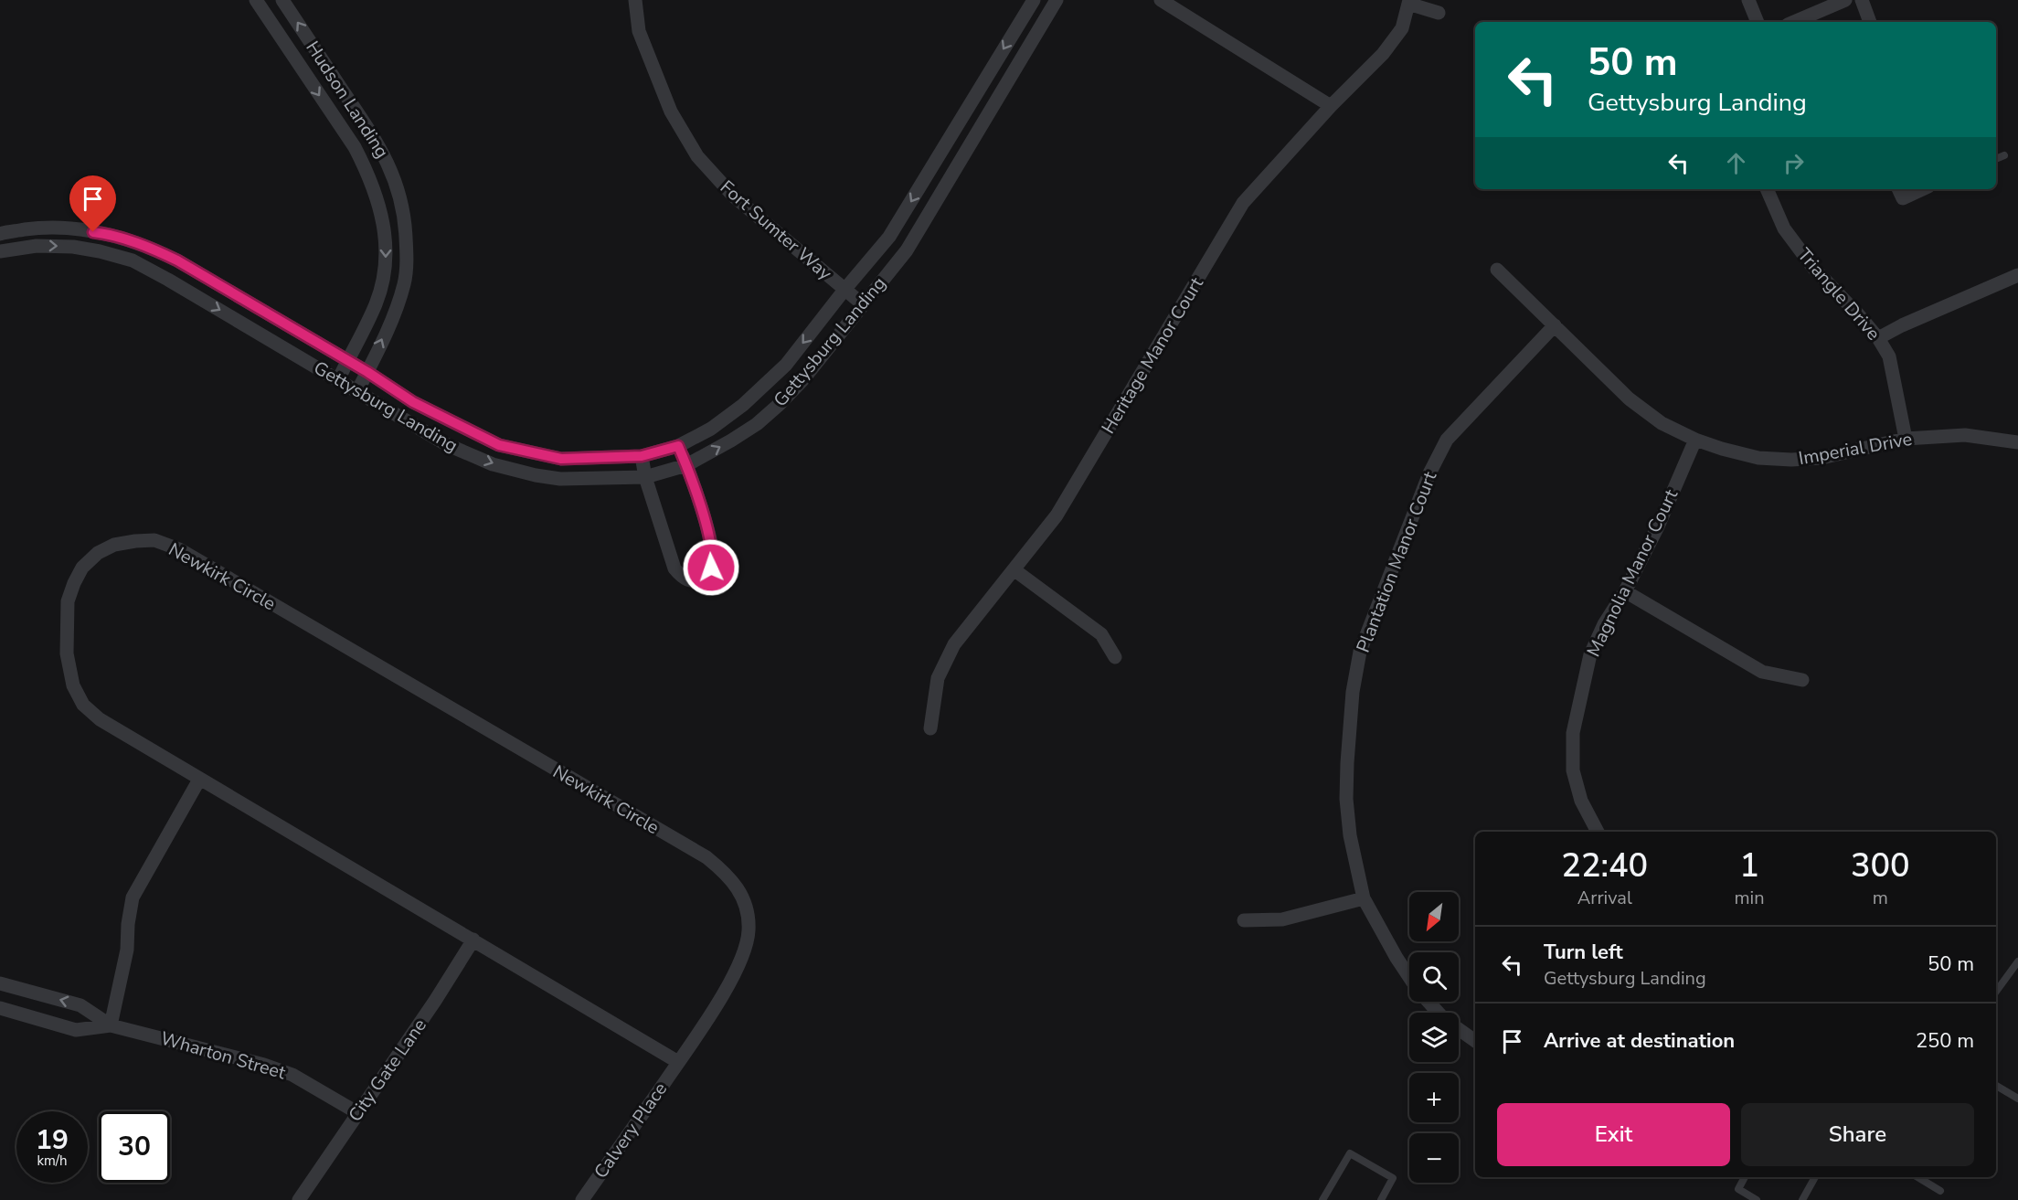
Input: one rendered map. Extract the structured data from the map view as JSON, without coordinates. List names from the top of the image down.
{
  "streets": {
    "street": [
      "Hudson Landing",
      "Fort Sumter Way",
      "Triangle Drive",
      "Gettysburg Landing",
      "Heritage Manor Court",
      "Imperial Drive",
      "Plantation Manor Court",
      "Magnolia Manor Court",
      "Newkirk Circle",
      "Wharton Street",
      "City Gate Lane",
      "Calvery Place"
    ]
  },
  "crossings": [
    ["Hudson Landing", "Gettysburg Landing"],
    ["Fort Sumter Way", "Gettysburg Landing"],
    ["Triangle Drive", "Imperial Drive"],
    ["Imperial Drive", "Plantation Manor Court"],
    ["Imperial Drive", "Magnolia Manor Court"],
    ["Newkirk Circle", "City Gate Lane"],
    ["Newkirk Circle", "Calvery Place"],
    ["Wharton Street", "City Gate Lane"]
  ],
  "north": "bottom left",
  "page": {
    "turn": ["50 m", "Gettysburg Landing"],
    "eta": [
      "22:40",
      "Arrival",
      "1",
      "min",
      "300",
      "m"
    ],
    "map_buttons": ["+", "−"],
    "list": [
      {
        "name": "Turn left",
        "note": "Gettysburg Landing",
        "value": "50 m"
      },
      {
        "name": "Arrive at destination",
        "value": "250 m"
      }
    ],
    "buttons": ["Exit", "Share"],
    "speed": "19 km/h",
    "limit": "30"
  }
}
